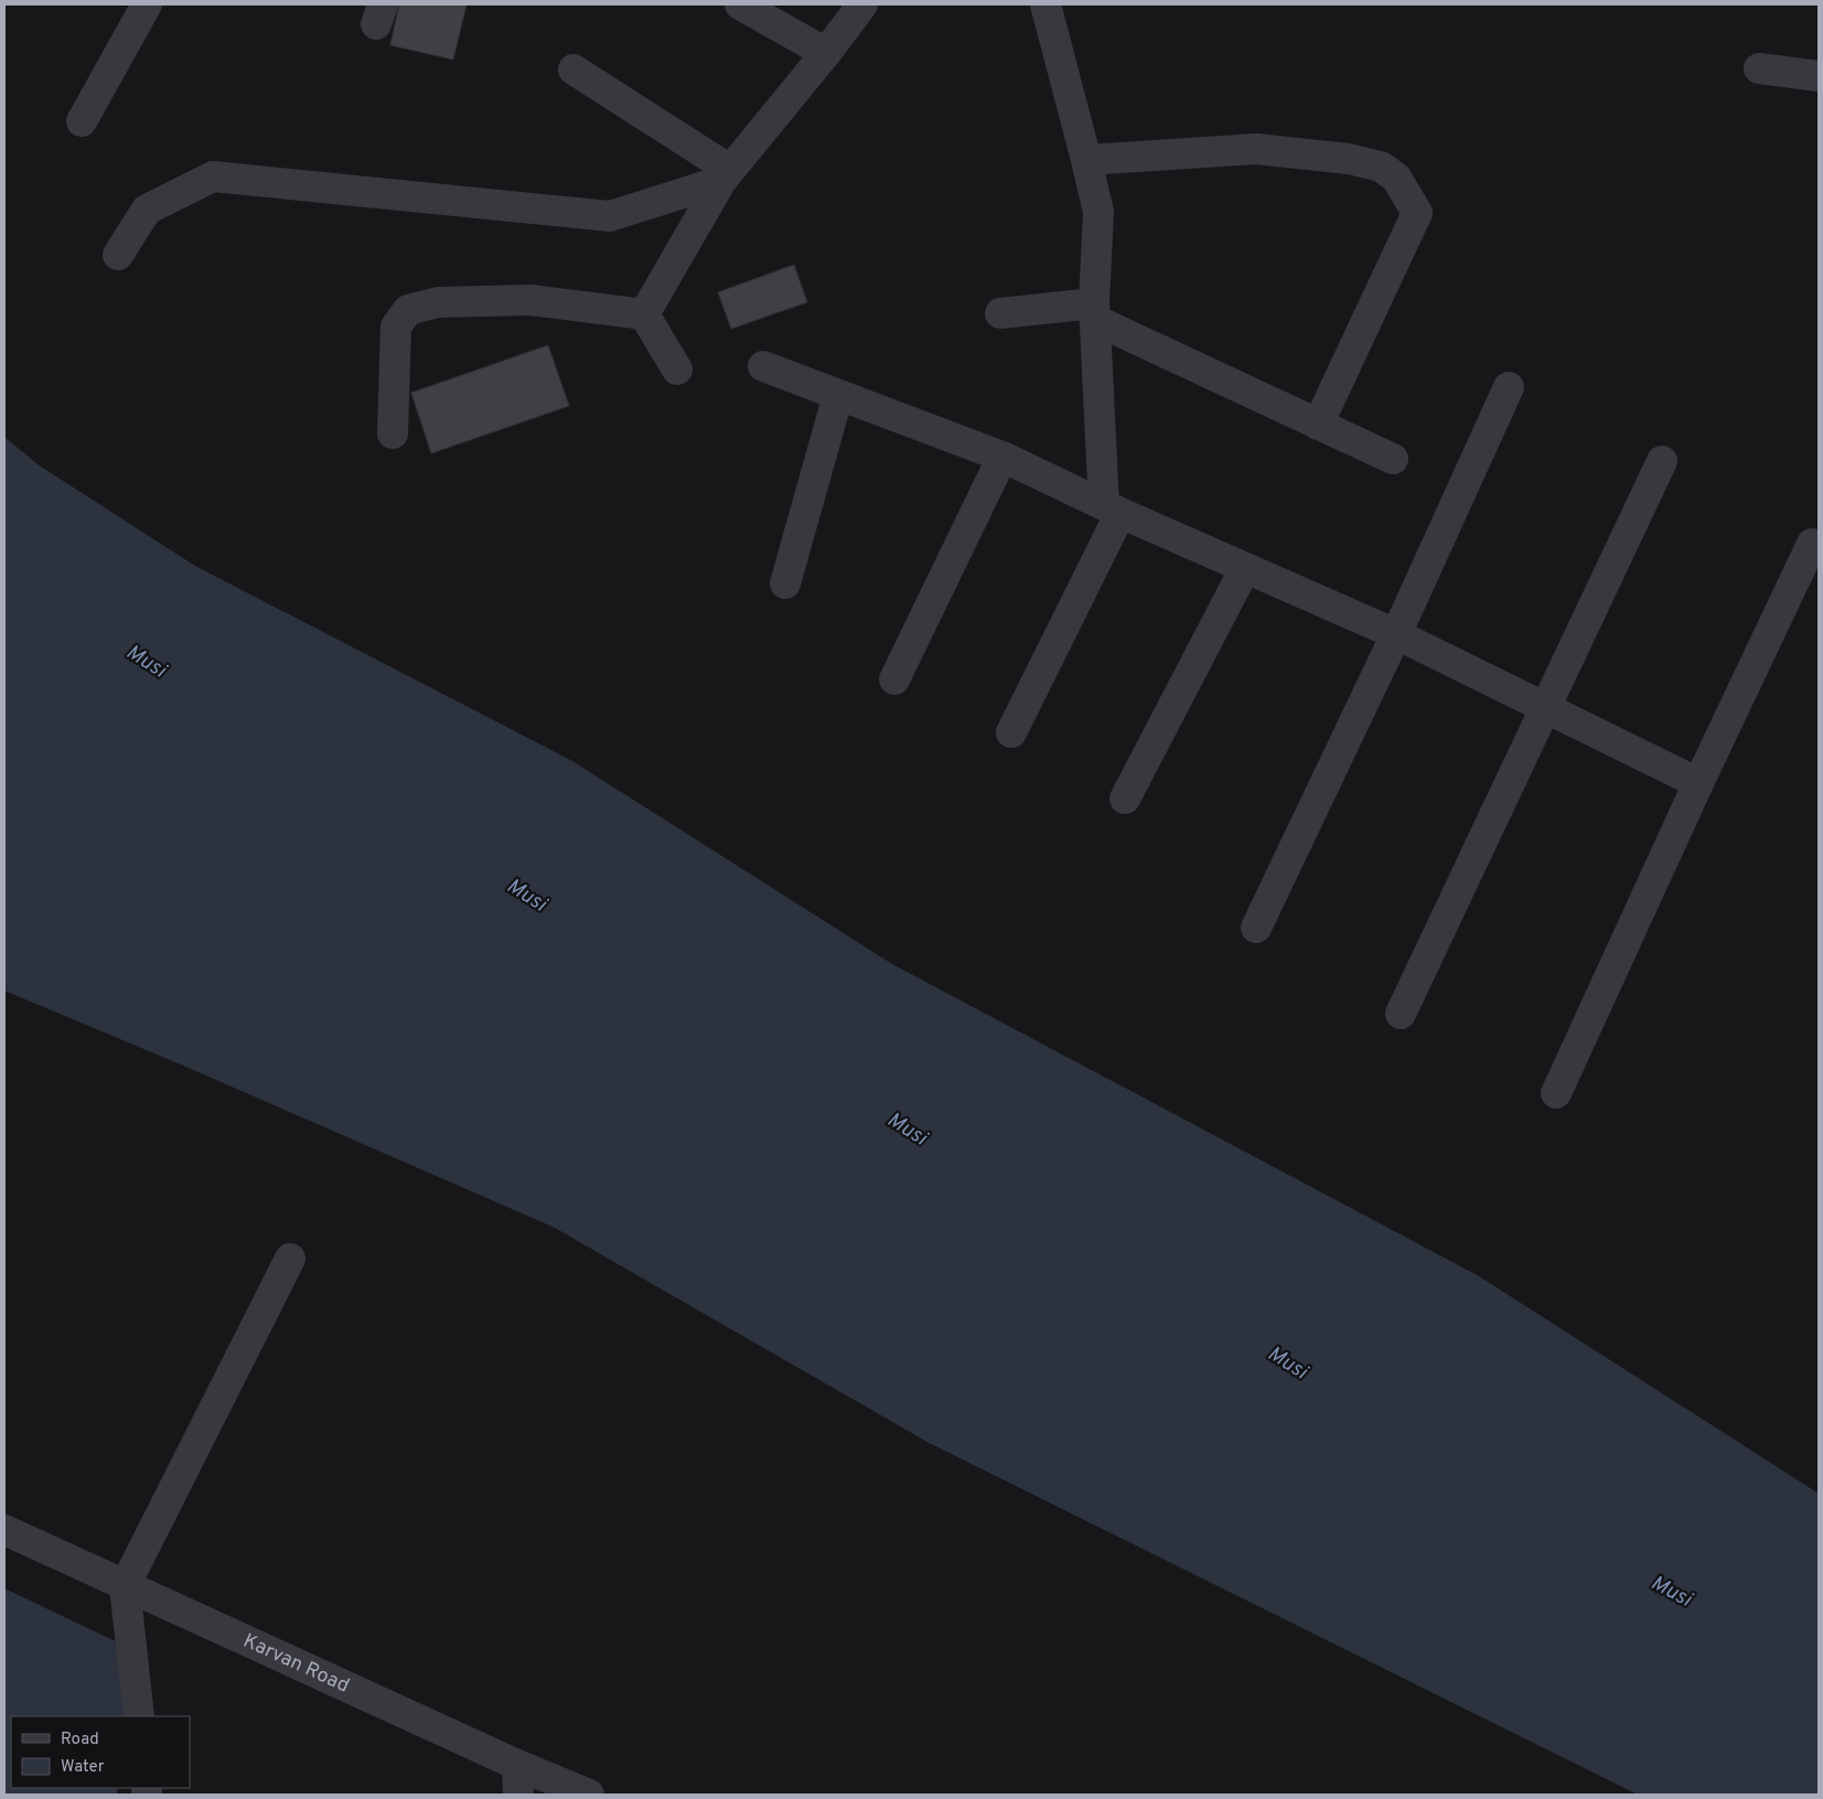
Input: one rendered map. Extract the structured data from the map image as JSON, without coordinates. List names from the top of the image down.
{
  "streets": {
    "street": ["Karvan Road"]
  },
  "water": ["Musi"],
  "legend": ["Road", "Water"]
}
